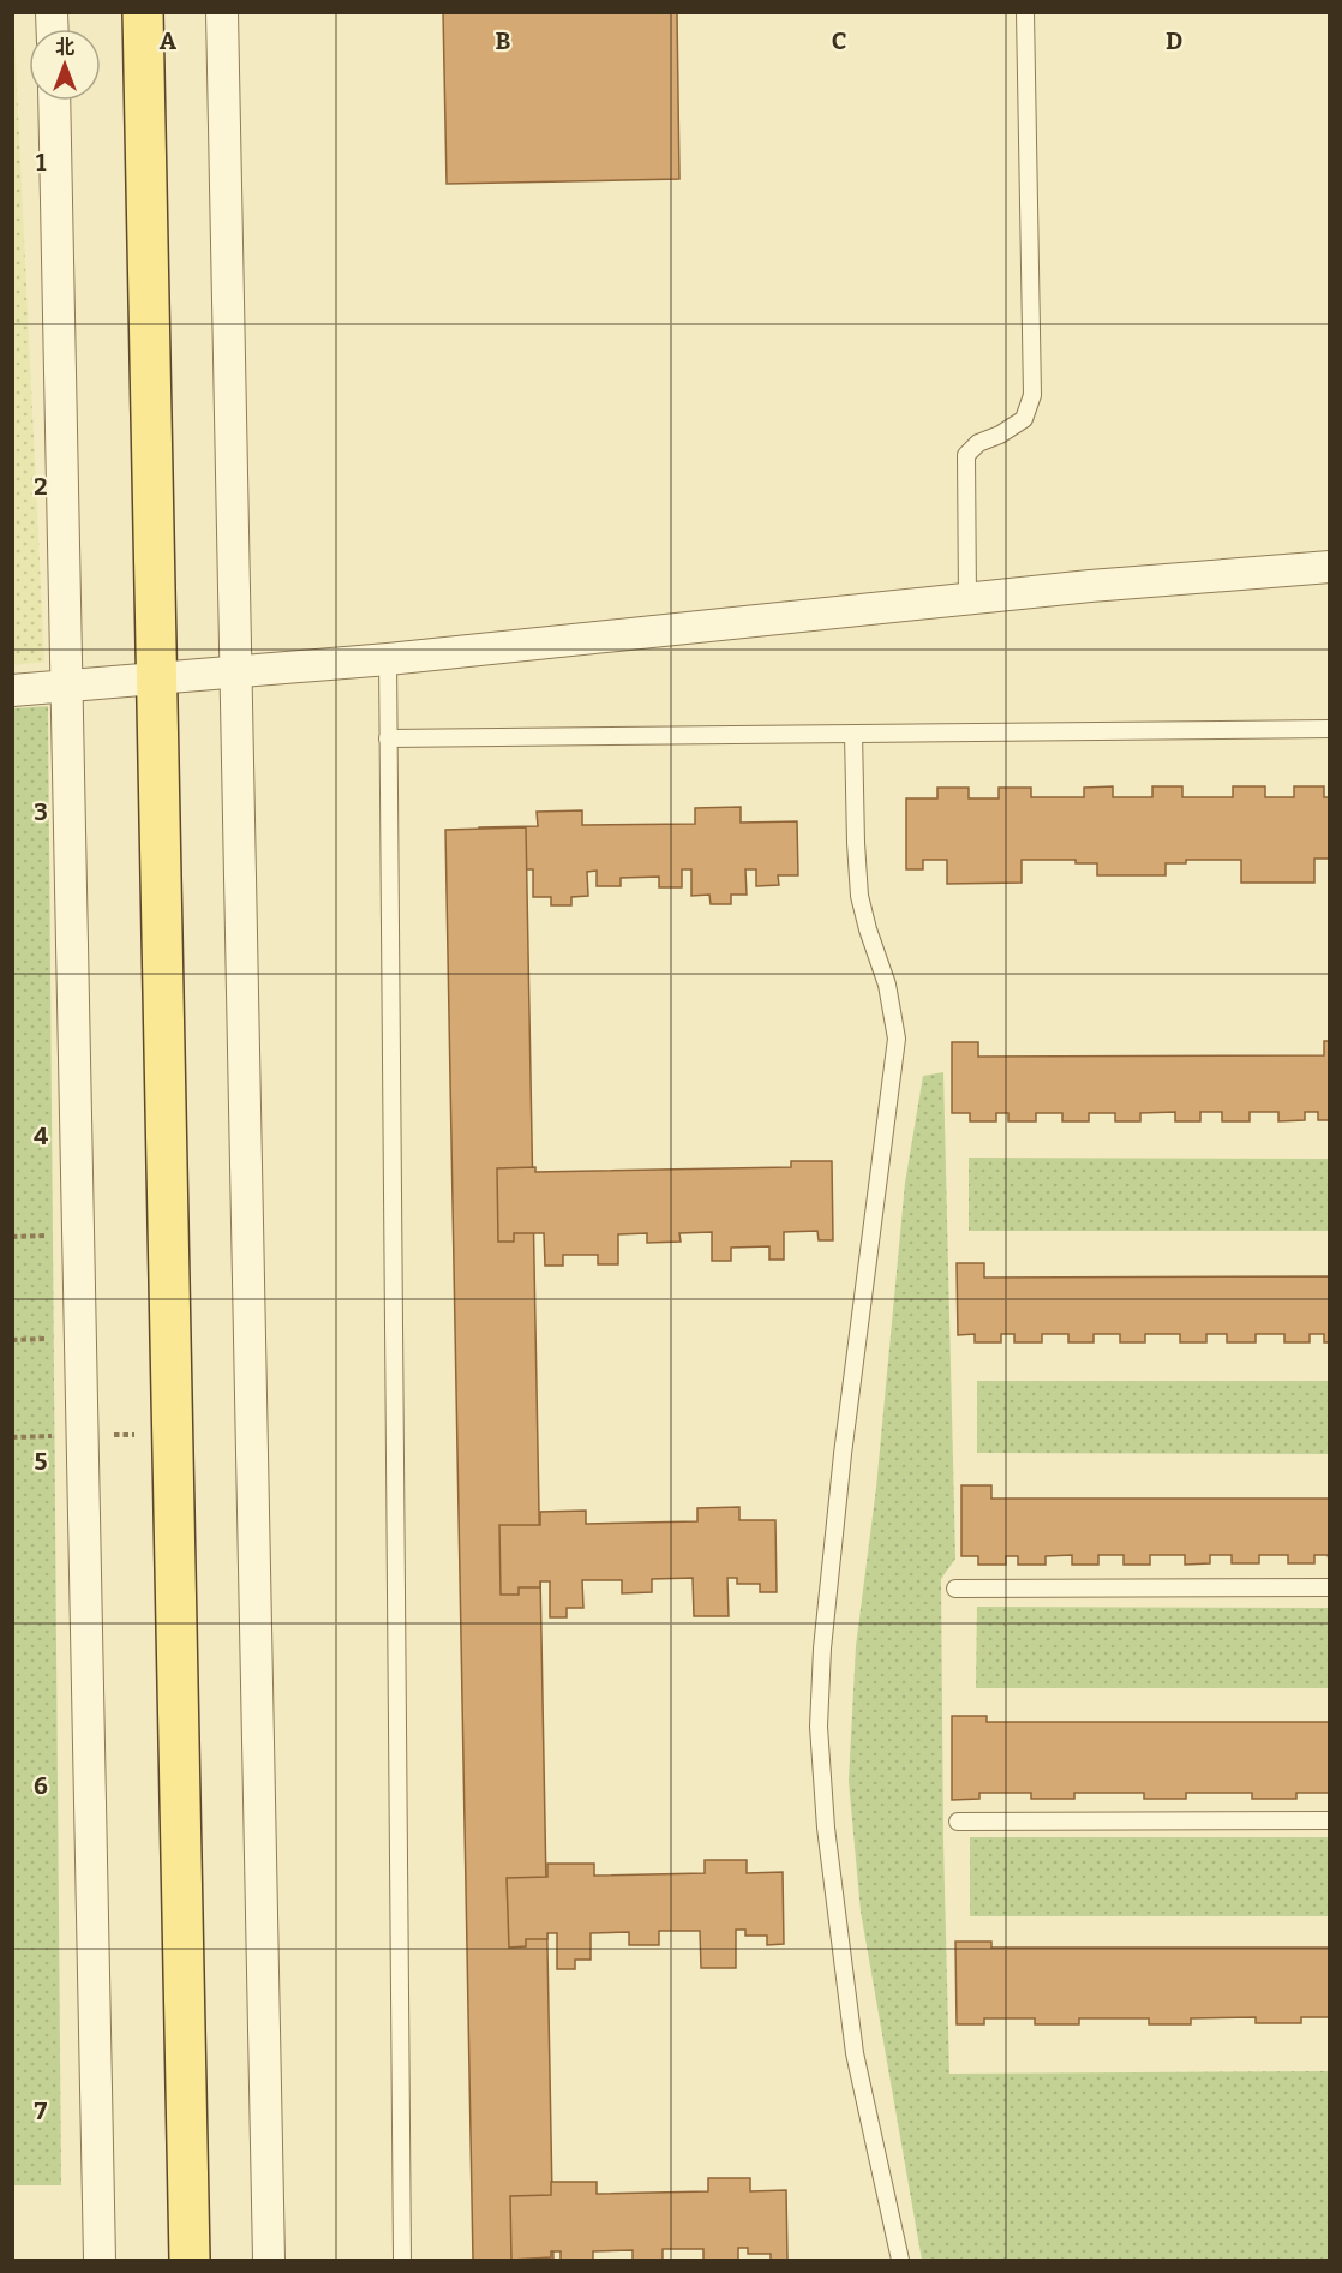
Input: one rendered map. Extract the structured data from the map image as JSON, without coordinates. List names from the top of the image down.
{
  "north": "top",
  "grid": {
    "columns": [
      "A",
      "B",
      "C",
      "D"
    ],
    "rows": [
      "1",
      "2",
      "3",
      "4",
      "5",
      "6",
      "7"
    ]
  }
}
